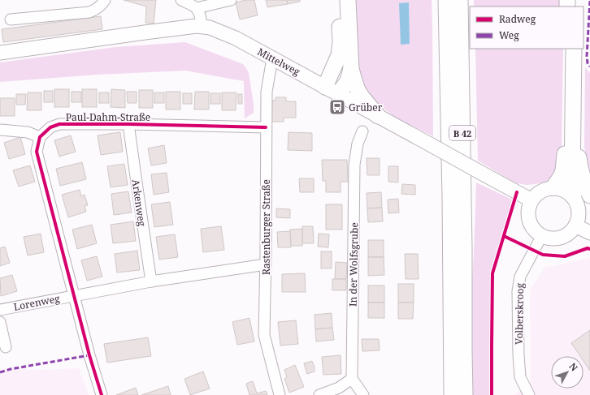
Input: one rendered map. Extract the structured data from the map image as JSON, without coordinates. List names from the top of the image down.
{
  "streets": {
    "highway": ["B 42"],
    "main road": ["Mittelweg"],
    "street": [
      "Paul-Dahm-Straße",
      "Arkenweg",
      "Rastenburger Straße",
      "In der Wolfsgrube",
      "Lorenweg",
      "Volberskroog"
    ]
  },
  "crossings": [
    ["Mittelweg", "Rastenburger Straße"],
    ["Mittelweg", "Volberskroog"],
    ["Paul-Dahm-Straße", "Arkenweg"],
    ["Paul-Dahm-Straße", "Rastenburger Straße"]
  ],
  "places": {
    "bus stop": ["Grüber"]
  },
  "legend": ["Radweg", "Weg"],
  "north": "top right"
}
